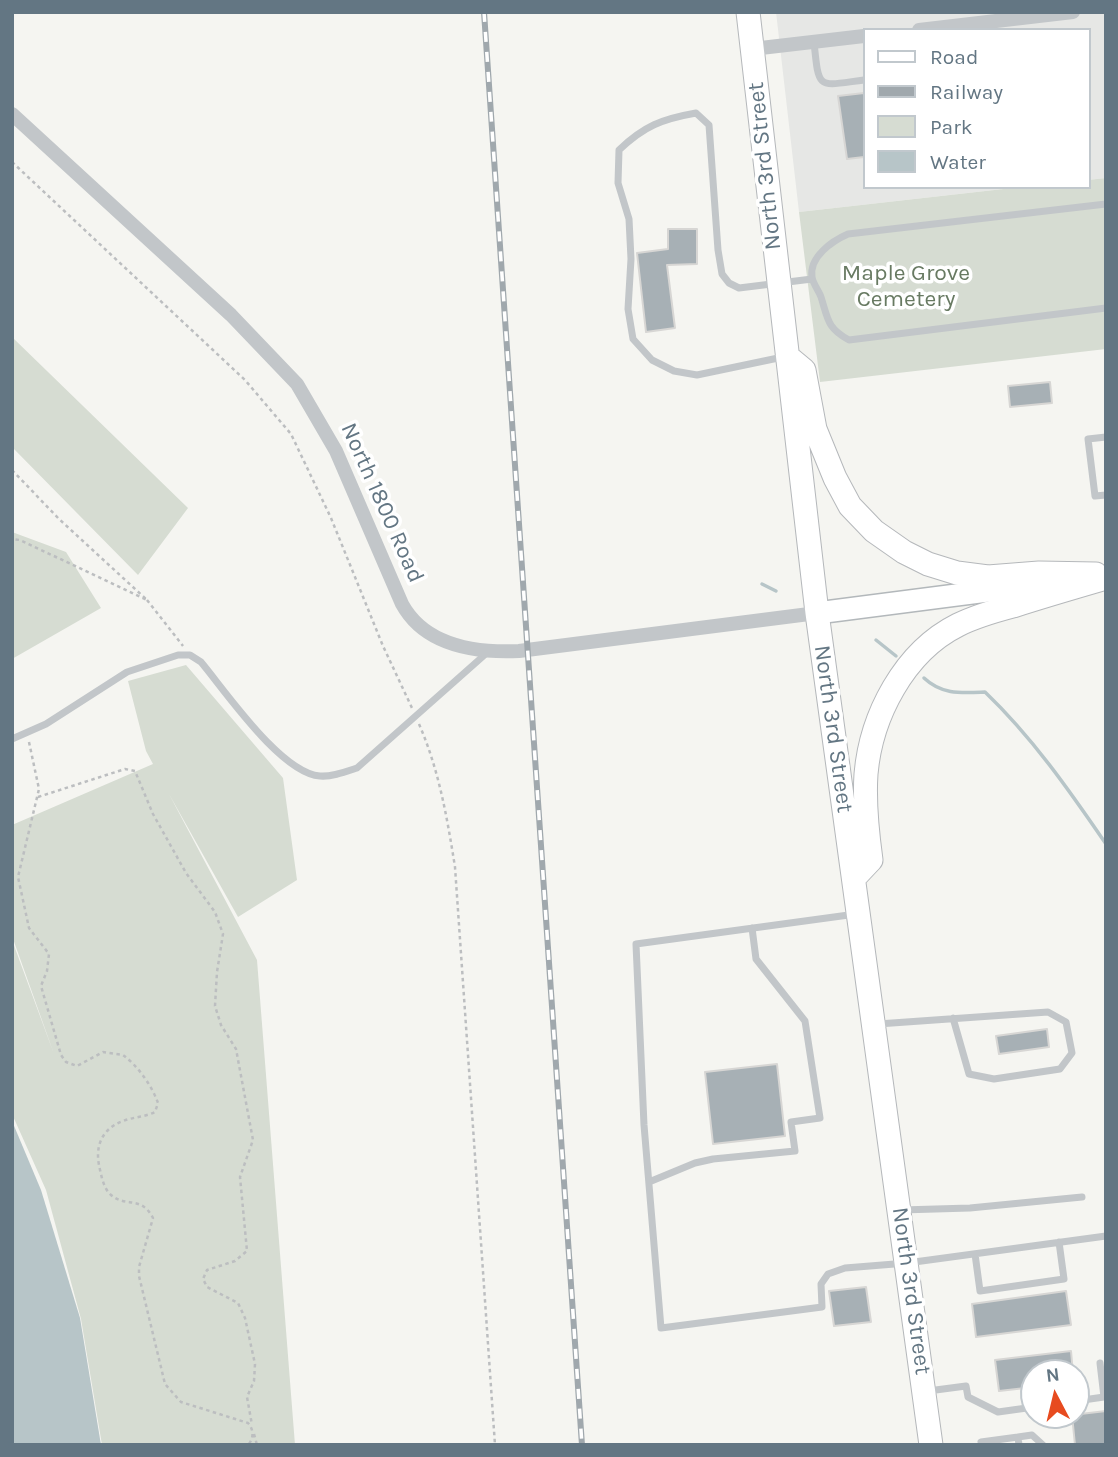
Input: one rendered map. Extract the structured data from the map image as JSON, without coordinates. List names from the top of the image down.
{
  "streets": {
    "highway": ["North 3rd Street"],
    "street": ["North 1800 Road"]
  },
  "crossings": [
    ["North 3rd Street", "North 1800 Road"]
  ],
  "parks": ["Maple Grove Cemetery"],
  "legend": [
    "Road",
    "Railway",
    "Park",
    "Water"
  ],
  "north": "top"
}
